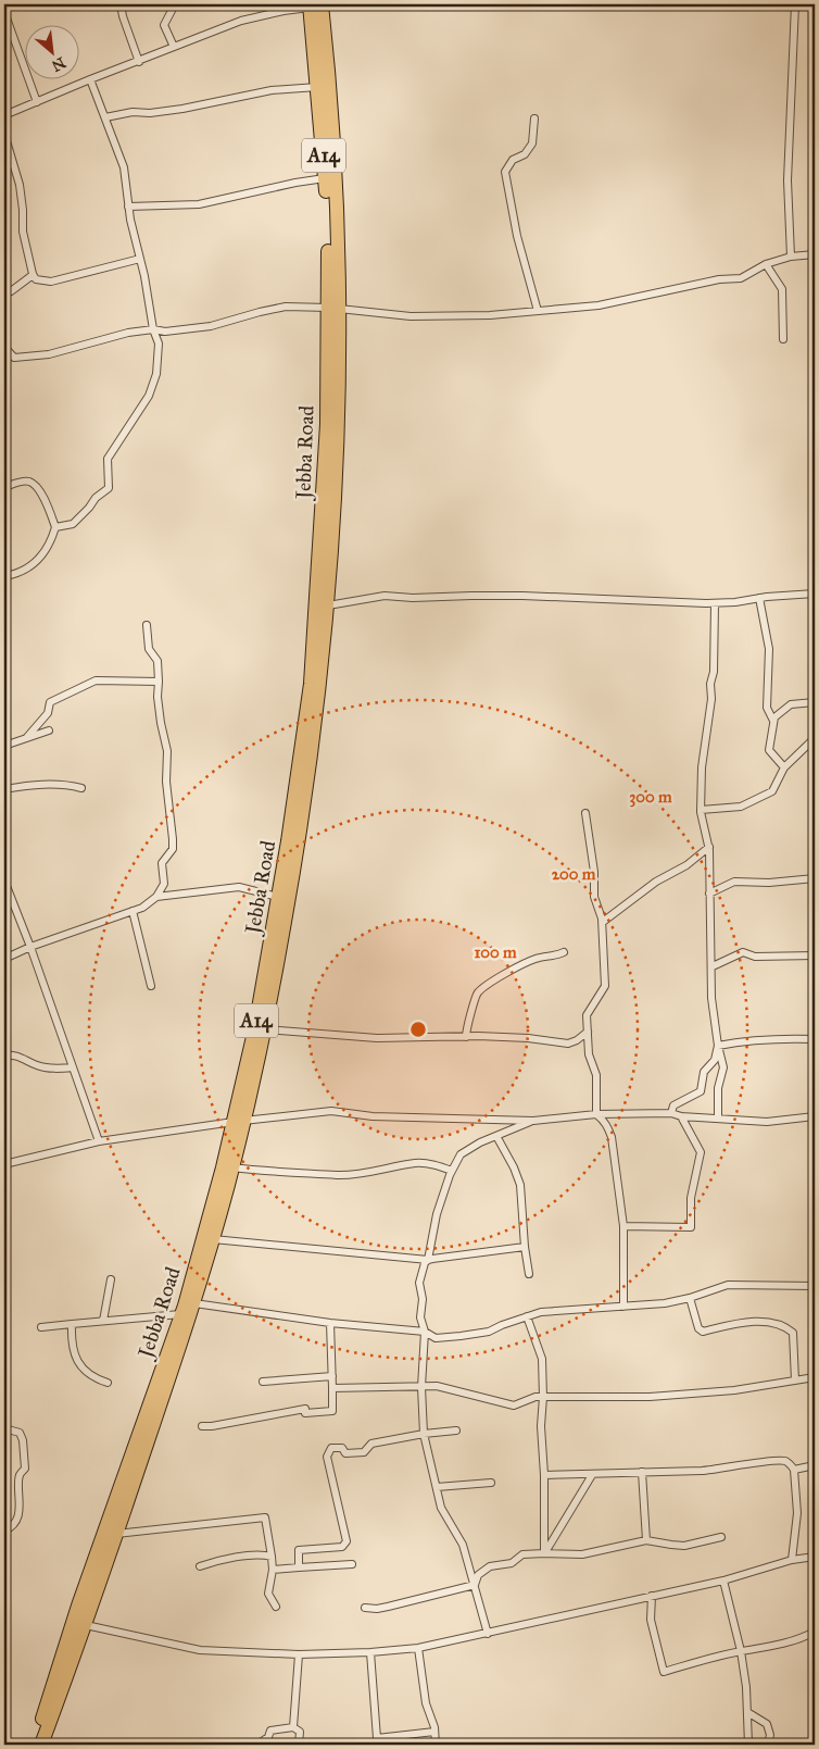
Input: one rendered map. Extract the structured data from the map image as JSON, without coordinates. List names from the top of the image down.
{
  "streets": {
    "highway": ["A14", "Jebba Road"]
  },
  "north": "bottom right",
  "rings": ["300 m", "200 m", "100 m"]
}
